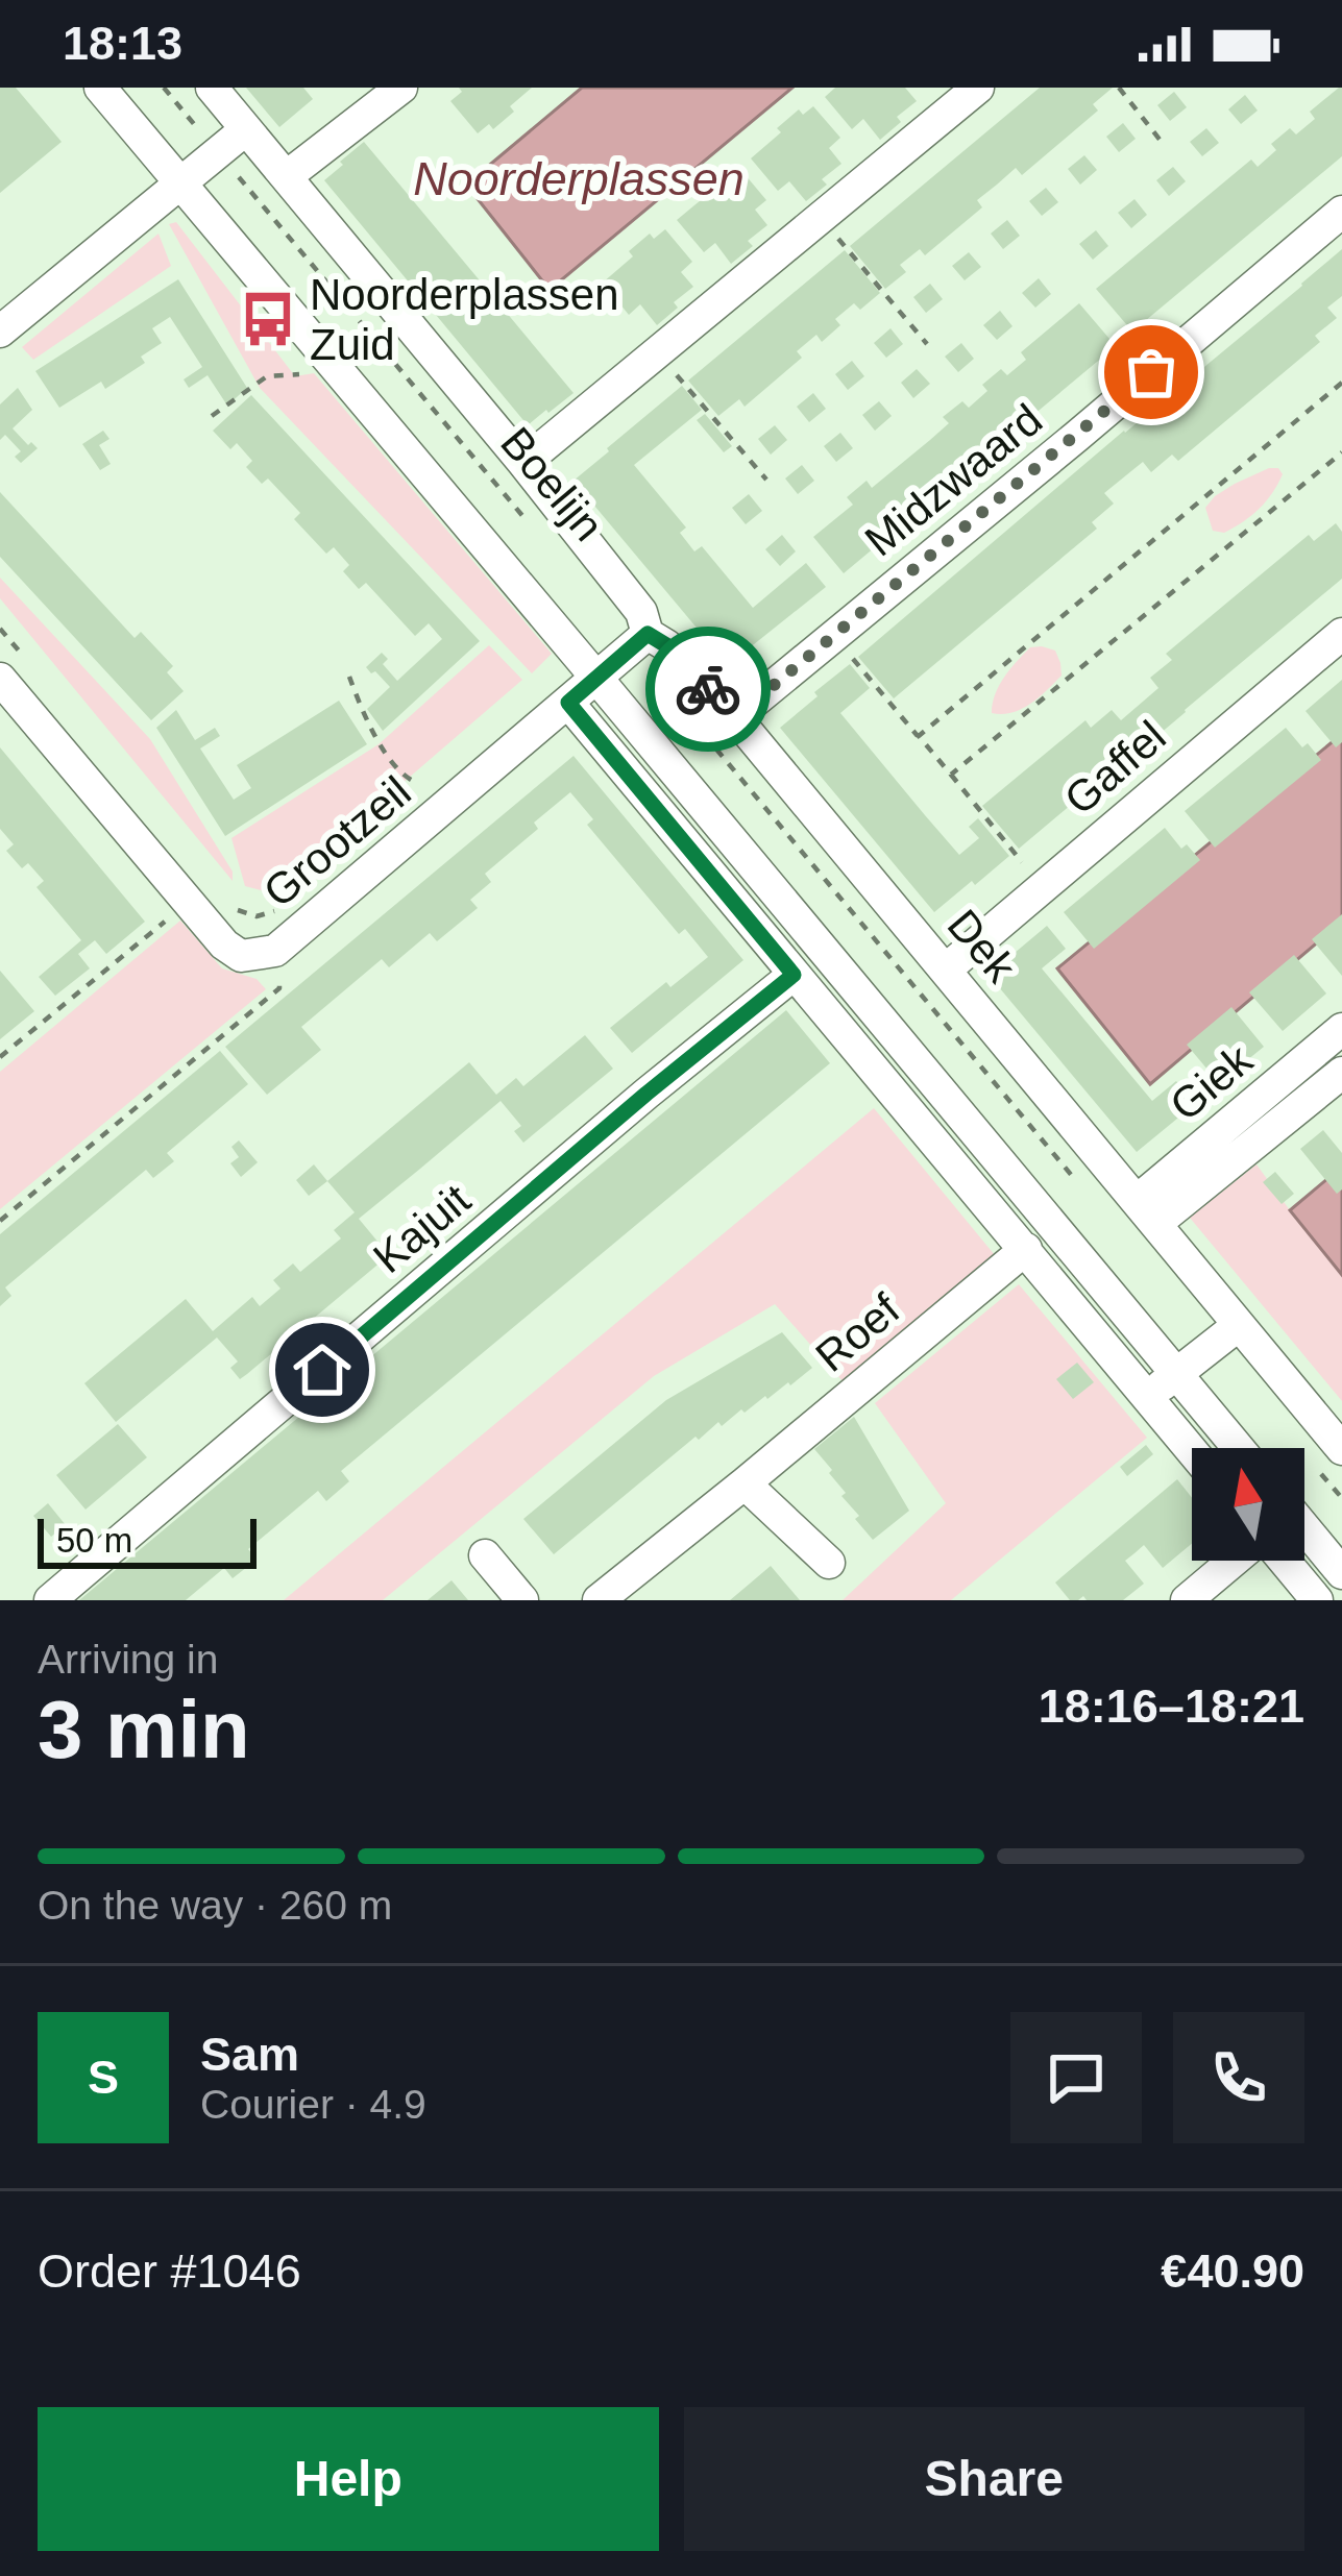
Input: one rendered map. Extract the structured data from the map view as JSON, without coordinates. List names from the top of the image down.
{
  "streets": {
    "street": [
      "Midzwaard",
      "Boelijn",
      "Gaffel",
      "Grootzeil",
      "Dek",
      "Giek",
      "Kajuit",
      "Roef"
    ]
  },
  "crossings": [
    ["Midzwaard", "Dek"],
    ["Boelijn", "Grootzeil"],
    ["Boelijn", "Dek"],
    ["Gaffel", "Dek"],
    ["Grootzeil", "Dek"],
    ["Dek", "Giek"]
  ],
  "water": ["Noorderplassen"],
  "places": {
    "bus stop": ["Noorderplassen Zuid"]
  },
  "scale_bar": "50 m",
  "north": "top",
  "page": {
    "status": "18:13",
    "scale": "50 m",
    "heading": ["3 min", "Arriving in", "18:16–18:21"],
    "panel": [
      "Sam",
      "Courier · 4.9",
      "Order #1046",
      "€40.90"
    ],
    "bar": "On the way · 260 m",
    "round": "S",
    "buttons": ["Help", "Share"]
  }
}
